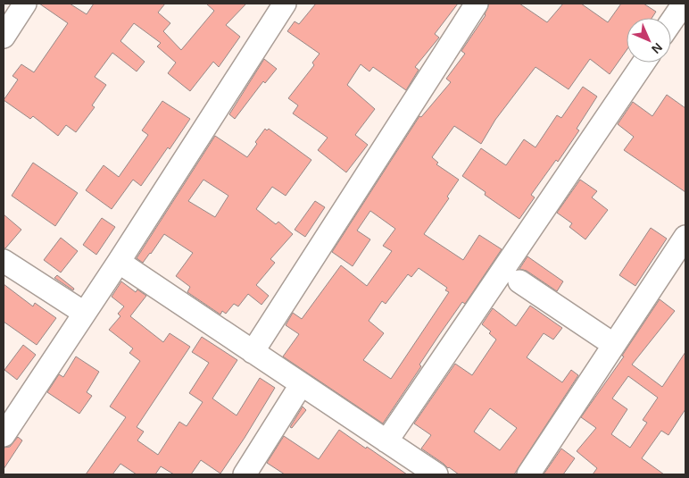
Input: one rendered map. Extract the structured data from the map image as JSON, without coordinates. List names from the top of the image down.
{
  "north": "bottom right"
}
